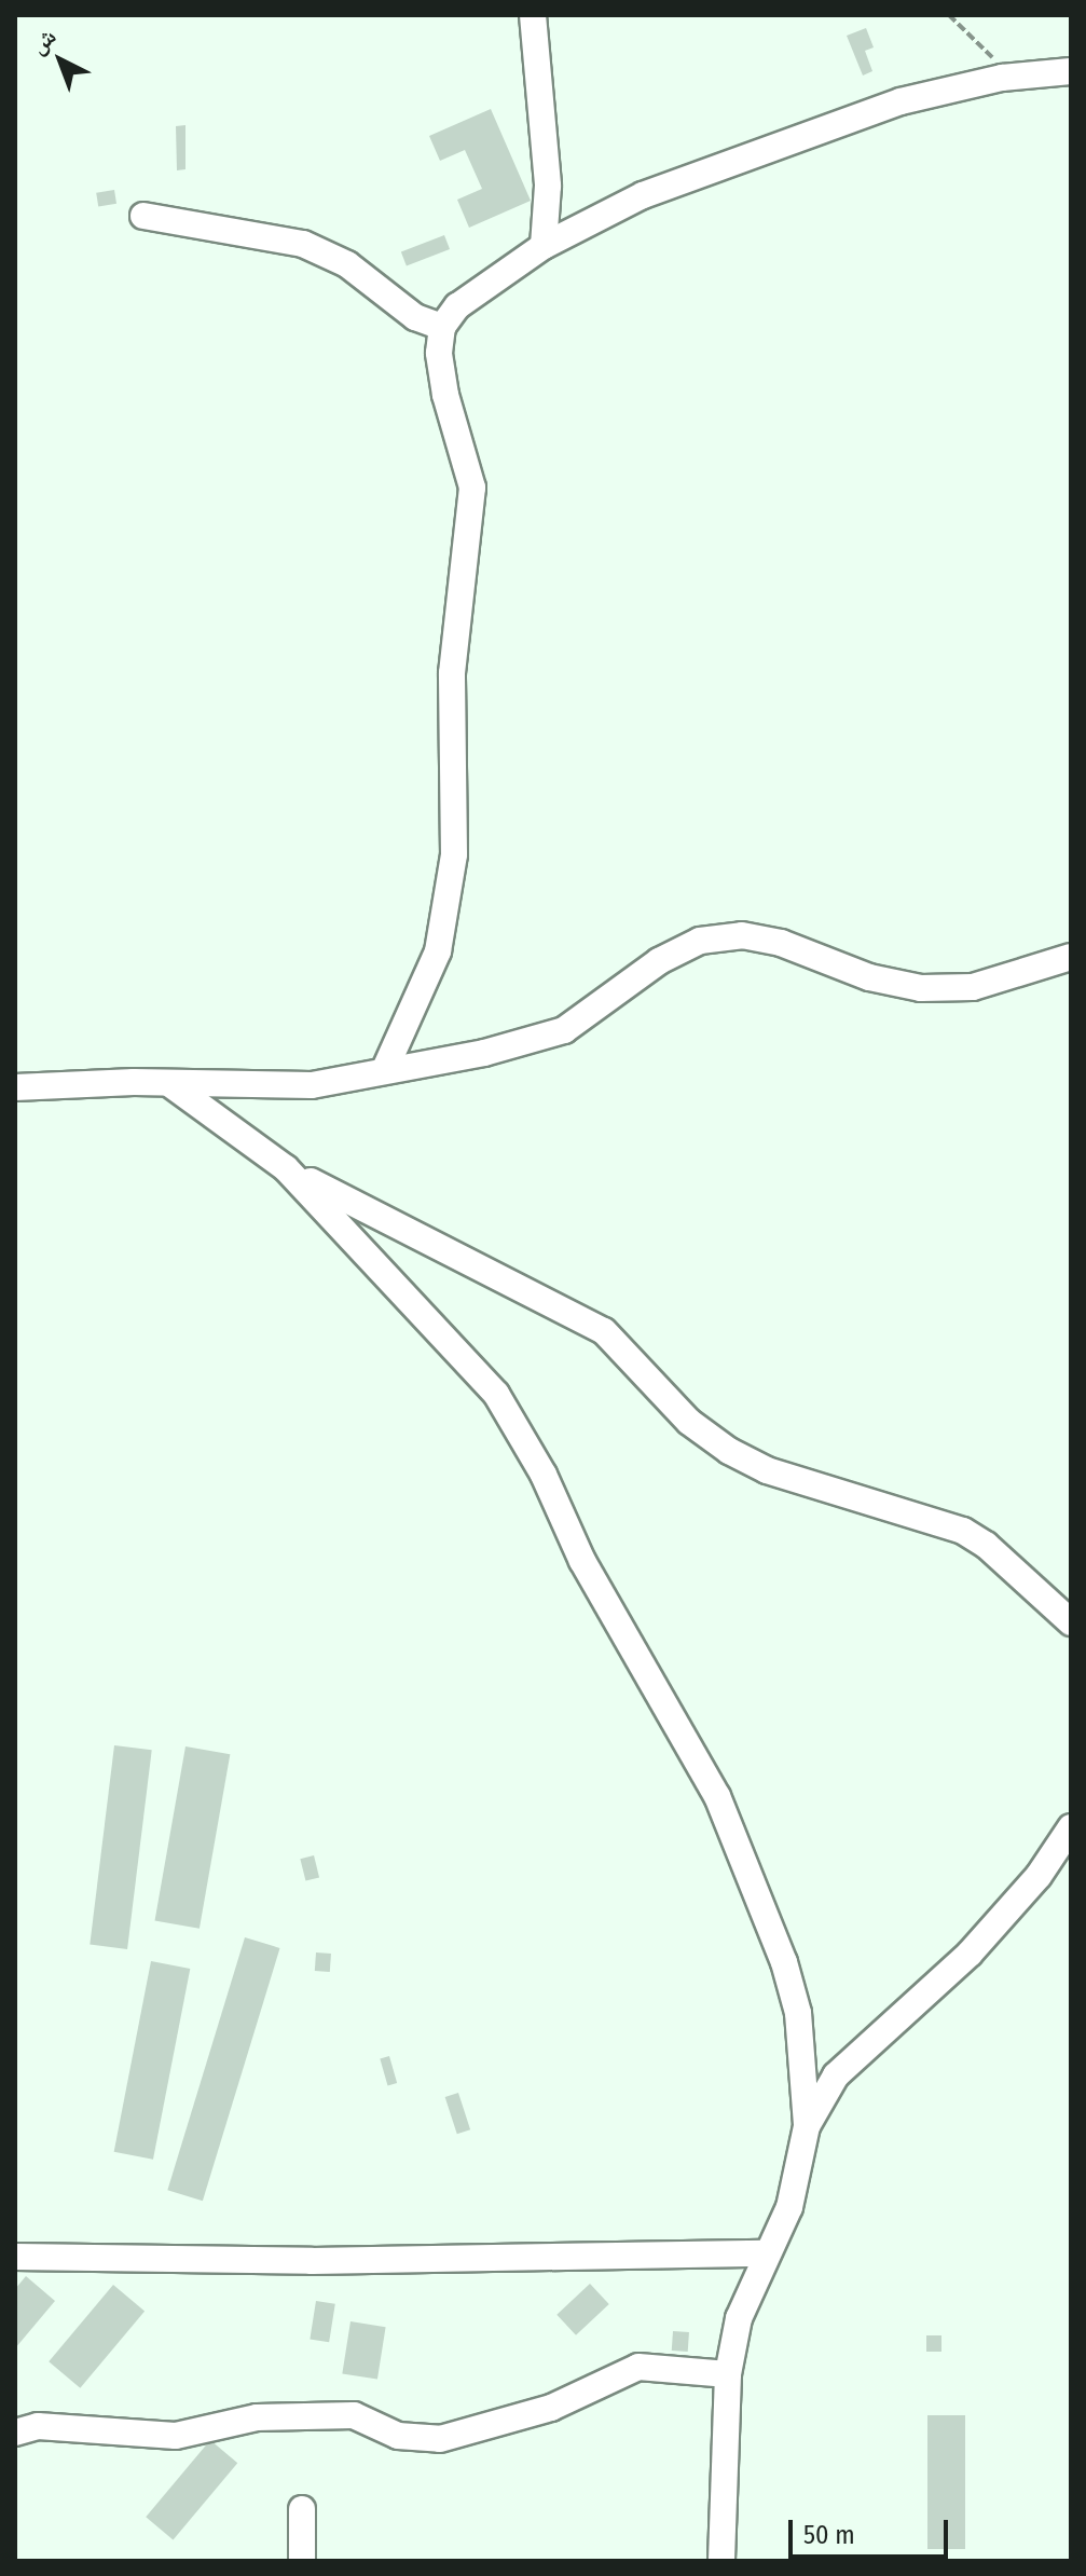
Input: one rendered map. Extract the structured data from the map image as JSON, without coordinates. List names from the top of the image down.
{
  "scale_bar": "50 m",
  "north": "top left"
}
